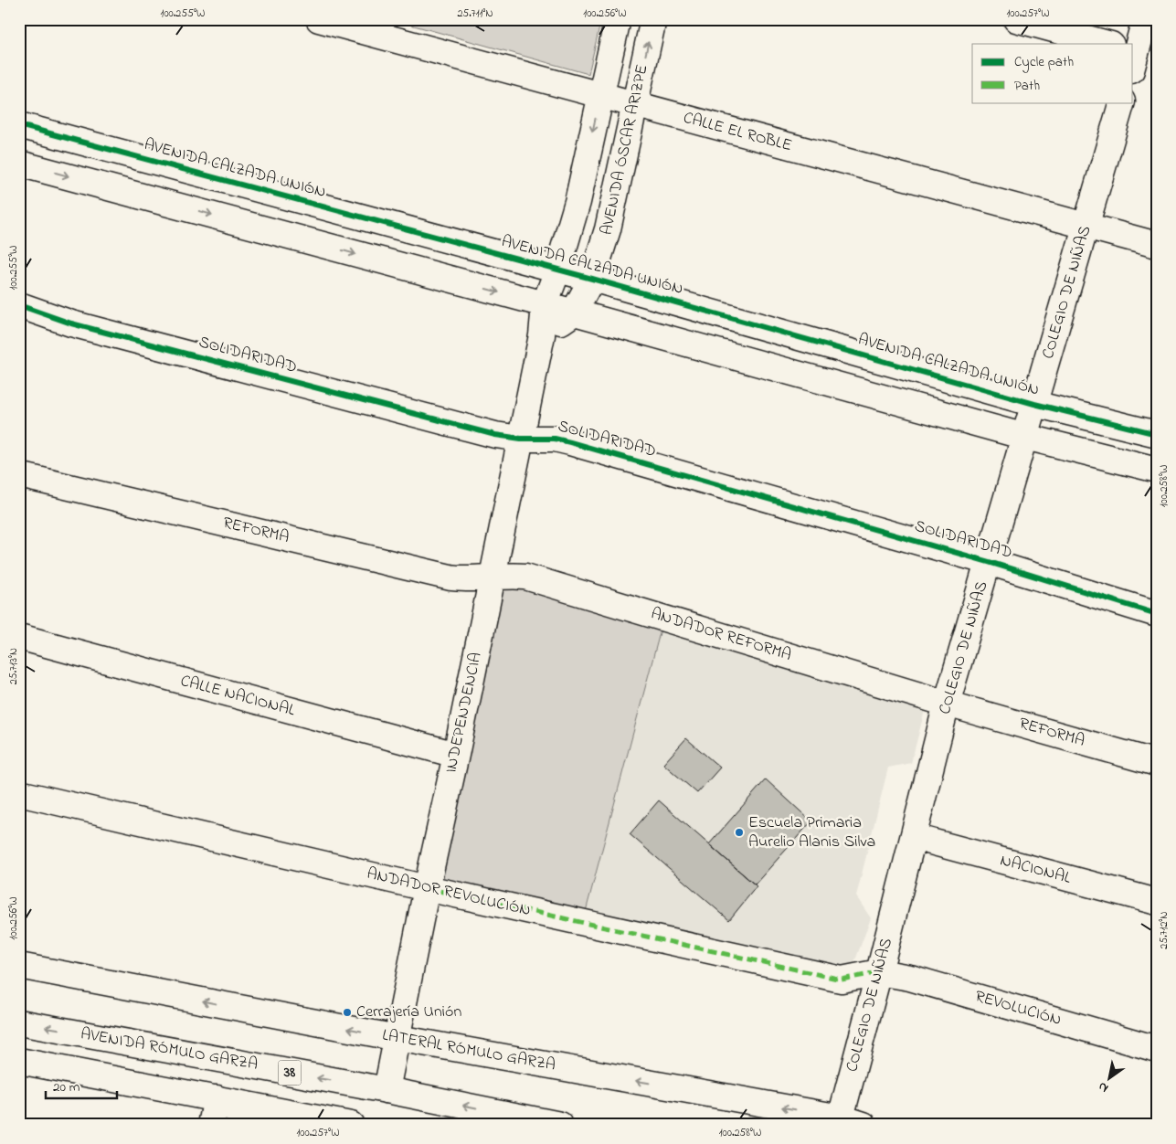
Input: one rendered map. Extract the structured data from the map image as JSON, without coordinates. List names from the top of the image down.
{
  "streets": {
    "street": [
      "CALLE EL ROBLE",
      "AVENIDA ÓSCAR ARIZPE",
      "AVENIDA CALZADA UNIÓN",
      "COLEGIO DE NIÑAS",
      "SOLIDARIDAD",
      "REFORMA",
      "ANDADOR REFORMA",
      "CALLE NACIONAL",
      "INDEPENDENCIA",
      "NACIONAL",
      "ANDADOR REVOLUCIÓN",
      "REVOLUCIÓN",
      "AVENIDA RÓMULO GARZA",
      "LATERAL RÓMULO GARZA",
      "38"
    ]
  },
  "crossings": [
    ["CALLE EL ROBLE", "AVENIDA ÓSCAR ARIZPE"],
    ["CALLE EL ROBLE", "COLEGIO DE NIÑAS"],
    ["AVENIDA ÓSCAR ARIZPE", "AVENIDA CALZADA UNIÓN"],
    ["AVENIDA CALZADA UNIÓN", "COLEGIO DE NIÑAS"],
    ["AVENIDA CALZADA UNIÓN", "INDEPENDENCIA"],
    ["COLEGIO DE NIÑAS", "SOLIDARIDAD"],
    ["COLEGIO DE NIÑAS", "REFORMA"],
    ["COLEGIO DE NIÑAS", "ANDADOR REFORMA"],
    ["COLEGIO DE NIÑAS", "NACIONAL"],
    ["COLEGIO DE NIÑAS", "ANDADOR REVOLUCIÓN"],
    ["COLEGIO DE NIÑAS", "REVOLUCIÓN"],
    ["COLEGIO DE NIÑAS", "LATERAL RÓMULO GARZA"],
    ["SOLIDARIDAD", "INDEPENDENCIA"],
    ["REFORMA", "ANDADOR REFORMA"],
    ["REFORMA", "INDEPENDENCIA"],
    ["ANDADOR REFORMA", "INDEPENDENCIA"],
    ["CALLE NACIONAL", "INDEPENDENCIA"],
    ["INDEPENDENCIA", "ANDADOR REVOLUCIÓN"],
    ["INDEPENDENCIA", "AVENIDA RÓMULO GARZA"],
    ["INDEPENDENCIA", "LATERAL RÓMULO GARZA"],
    ["ANDADOR REVOLUCIÓN", "REVOLUCIÓN"]
  ],
  "places": ["Escuela Primaria Aurelio Alanis Silva", "Cerrajería Unión"],
  "legend": ["Cycle path", "Path"],
  "scale_bar": "20 m",
  "north": "bottom left",
  "coordinates": [
    "100.255°W",
    "25.711°N",
    "100.256°W",
    "100.257°W",
    "100.258°W",
    "25.713°N",
    "25.712°N"
  ]
}
